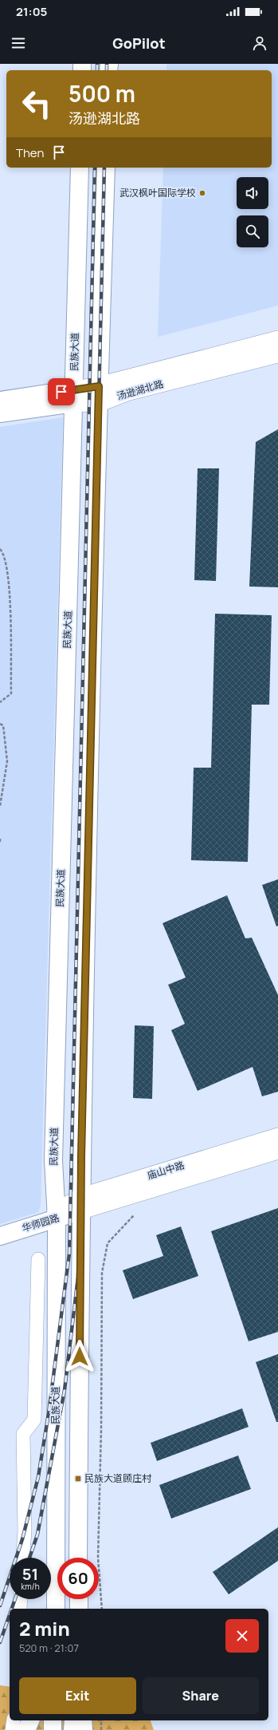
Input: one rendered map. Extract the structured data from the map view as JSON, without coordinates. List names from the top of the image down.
{
  "streets": {
    "main road": ["民族大道", "汤逊湖北路", "华师园路"],
    "street": ["庙山中路"]
  },
  "crossings": [
    ["民族大道", "汤逊湖北路"],
    ["民族大道", "华师园路"],
    ["庙山中路", "华师园路"]
  ],
  "places": {
    "other": ["武汉枫叶国际学校"],
    "transit": ["民族大道顾庄村"]
  },
  "page": {
    "status": "21:05",
    "header": "GoPilot",
    "turn": ["500 m", "汤逊湖北路"],
    "then": "Then",
    "speed": "51 km/h",
    "limit": "60",
    "heading": ["2 min", "520 m · 21:07"],
    "buttons": ["Exit", "Share"]
  }
}
